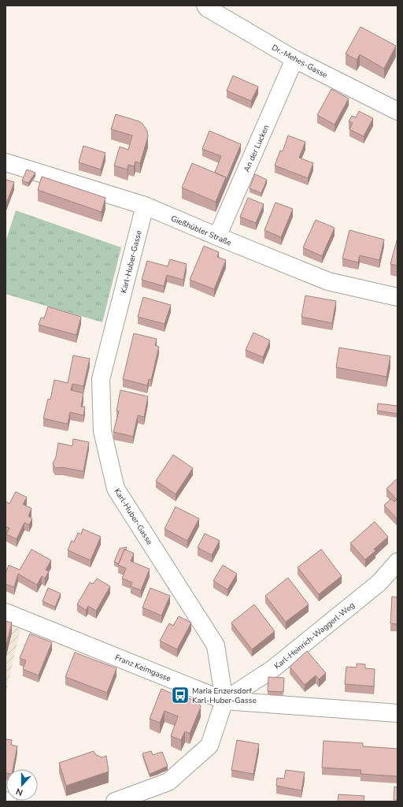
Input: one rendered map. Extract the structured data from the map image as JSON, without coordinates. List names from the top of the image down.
{
  "streets": {
    "street": [
      "Dr.-Mehes-Gasse",
      "An der Lucken",
      "Gießhübler Straße",
      "Karl-Huber-Gasse",
      "Karl-Heinrich-Waggerl-Weg",
      "Franz Keimgasse"
    ]
  },
  "crossings": [
    ["Dr.-Mehes-Gasse", "An der Lucken"],
    ["An der Lucken", "Gießhübler Straße"],
    ["Gießhübler Straße", "Karl-Huber-Gasse"],
    ["Karl-Huber-Gasse", "Karl-Heinrich-Waggerl-Weg"],
    ["Karl-Huber-Gasse", "Franz Keimgasse"],
    ["Karl-Heinrich-Waggerl-Weg", "Franz Keimgasse"]
  ],
  "places": {
    "bus stop": ["Maria Enzersdorf Karl-Huber-Gasse"]
  },
  "north": "bottom"
}
